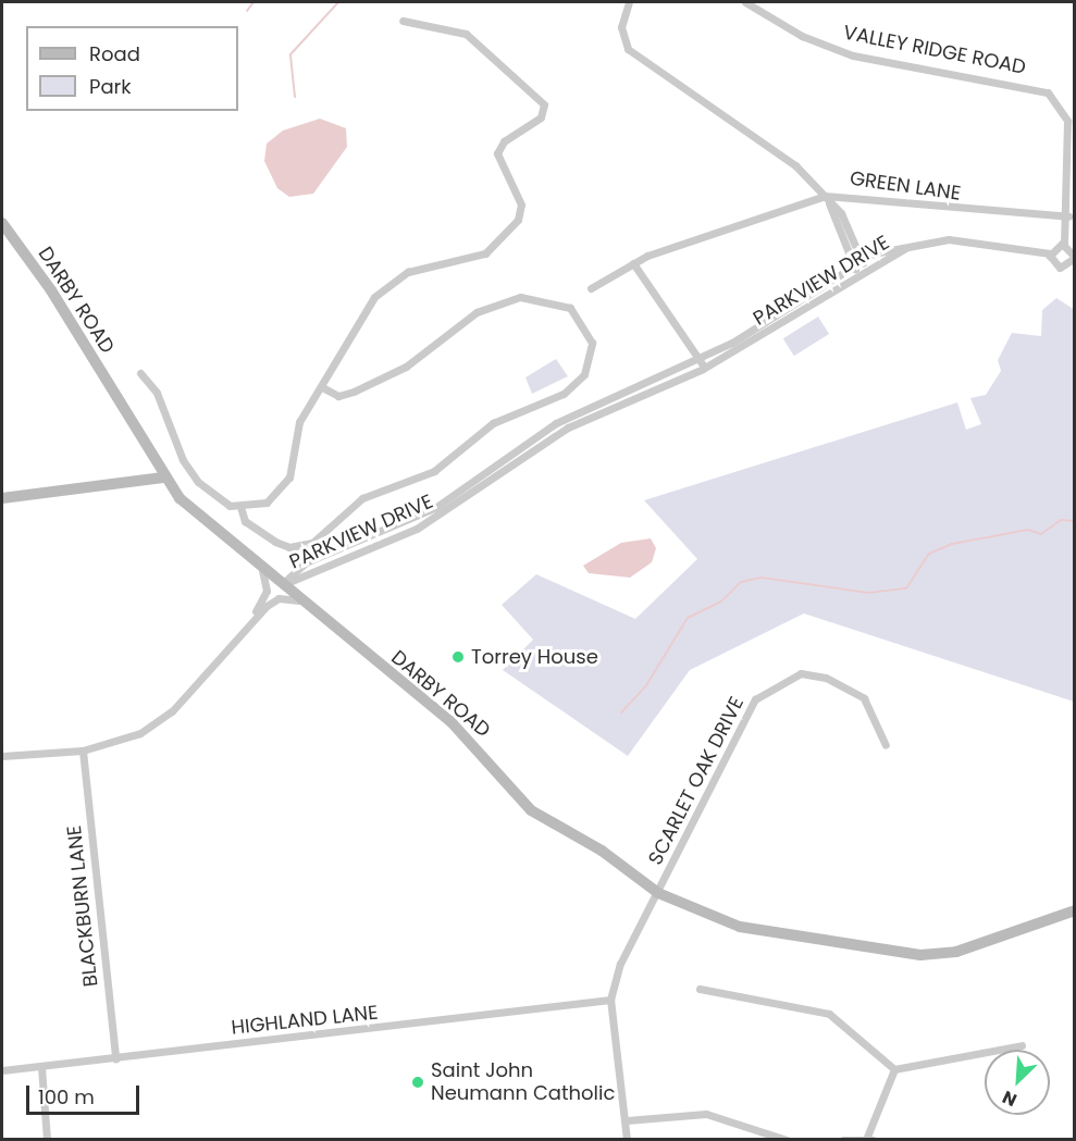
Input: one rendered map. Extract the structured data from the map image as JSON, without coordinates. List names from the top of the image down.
{
  "streets": {
    "main road": ["DARBY ROAD"],
    "street": [
      "VALLEY RIDGE ROAD",
      "GREEN LANE",
      "PARKVIEW DRIVE",
      "SCARLET OAK DRIVE",
      "BLACKBURN LANE",
      "HIGHLAND LANE"
    ]
  },
  "crossings": [
    ["VALLEY RIDGE ROAD", "GREEN LANE"],
    ["VALLEY RIDGE ROAD", "PARKVIEW DRIVE"],
    ["PARKVIEW DRIVE", "DARBY ROAD"],
    ["DARBY ROAD", "SCARLET OAK DRIVE"],
    ["SCARLET OAK DRIVE", "HIGHLAND LANE"],
    ["BLACKBURN LANE", "HIGHLAND LANE"]
  ],
  "places": ["Torrey House", "Saint John Neumann Catholic"],
  "legend": ["Road", "Park"],
  "scale_bar": "100 m",
  "north": "bottom left"
}
